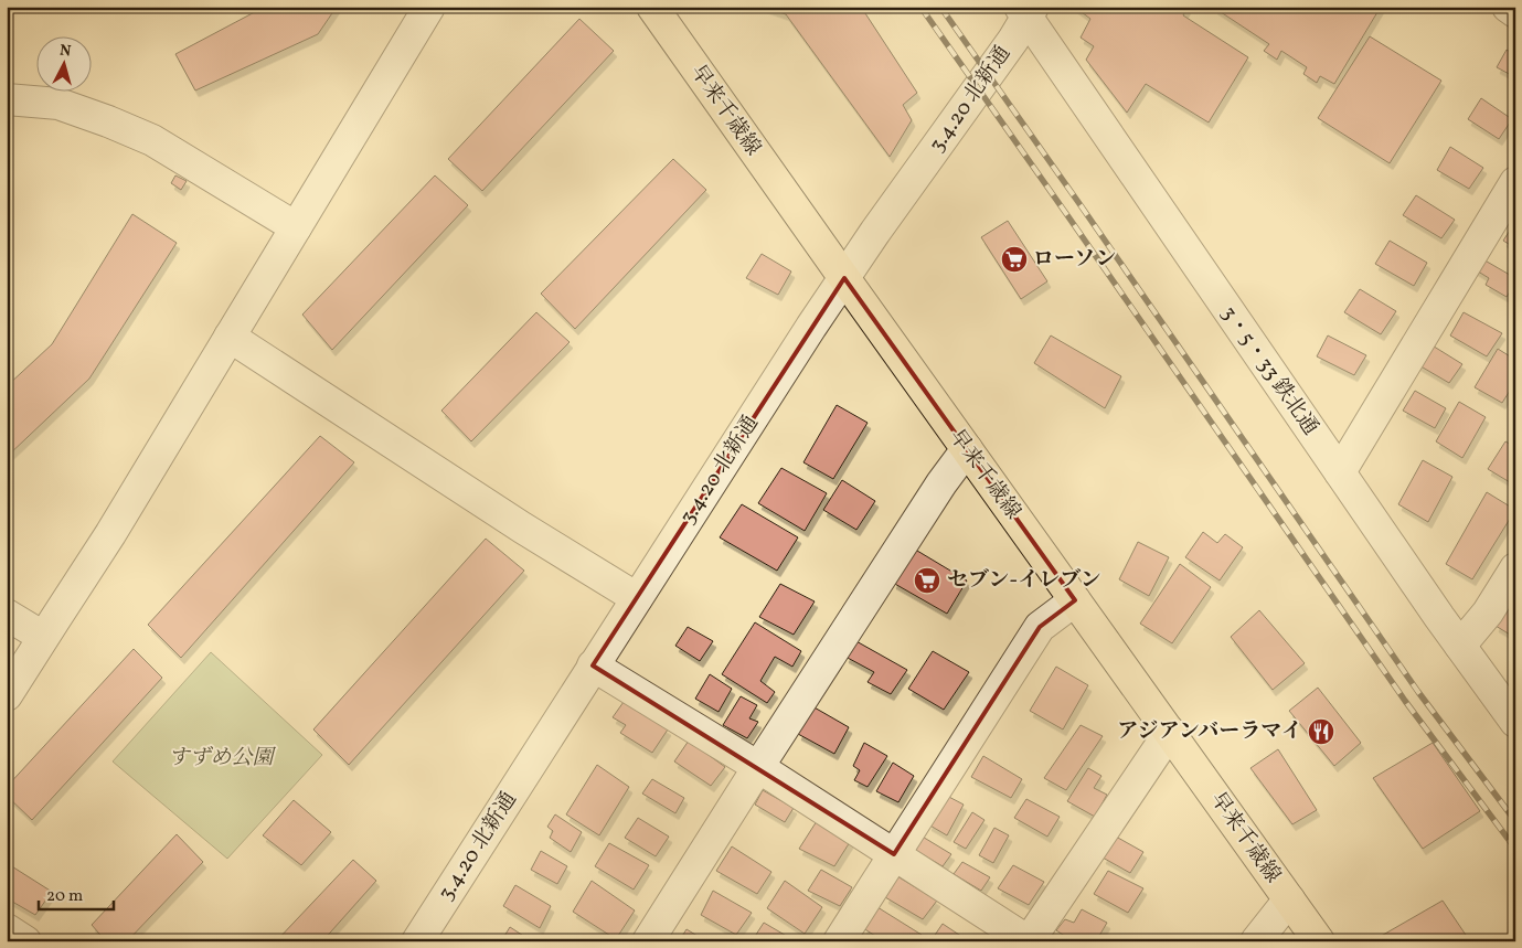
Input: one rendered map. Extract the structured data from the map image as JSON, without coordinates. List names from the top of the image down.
{
  "streets": {
    "main road": ["早来千歳線"],
    "street": ["3.4.20 北新通", "3・5・33 鉄北通"]
  },
  "crossings": [
    ["3.4.20 北新通", "早来千歳線"],
    ["3.4.20 北新通", "3・5・33 鉄北通"]
  ],
  "parks": ["すずめ公園"],
  "places": {
    "supermarket": ["ローソン", "セブン-イレブン"],
    "restaurant": ["アジアンバーラマイ"]
  },
  "scale_bar": "20 m",
  "north": "top"
}
